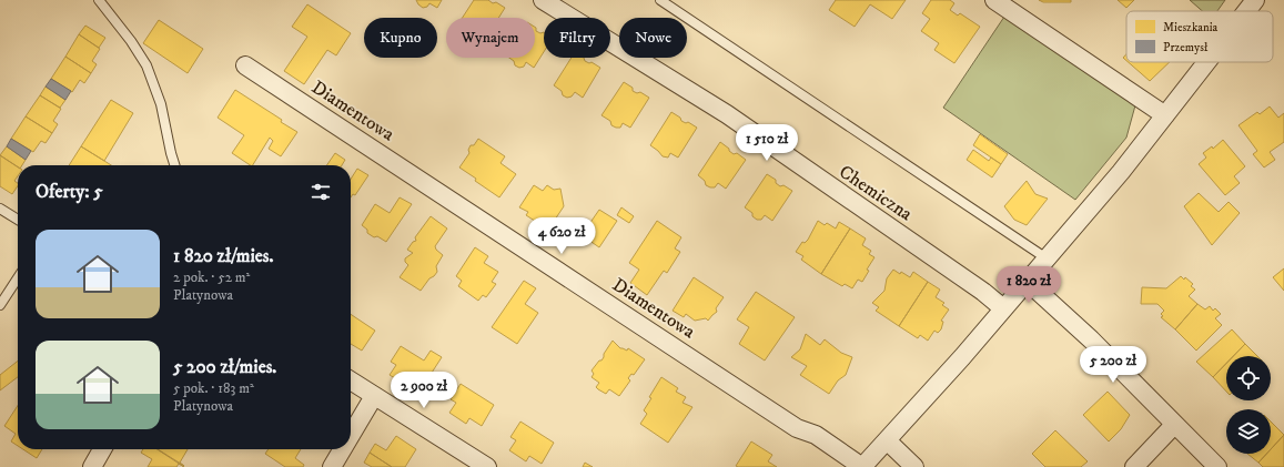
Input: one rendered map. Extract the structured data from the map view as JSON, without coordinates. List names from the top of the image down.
{
  "streets": {
    "street": ["Diamentowa", "Chemiczna"]
  },
  "legend": ["Mieszkania", "Przemysł"],
  "page": {
    "chip": [
      "Kupno",
      "Wynajem",
      "Filtry",
      "Nowe"
    ],
    "price": [
      "1 510 zł",
      "4 620 zł",
      "1 820 zł",
      "5 200 zł",
      "2 900 zł"
    ],
    "heading": "Oferty: 5",
    "list": [
      {
        "name": "1 820 zł/mies.",
        "note": "2 pok. · 52 m² · Platynowa"
      },
      {
        "name": "5 200 zł/mies.",
        "note": "5 pok. · 183 m² · Platynowa"
      }
    ]
  }
}
